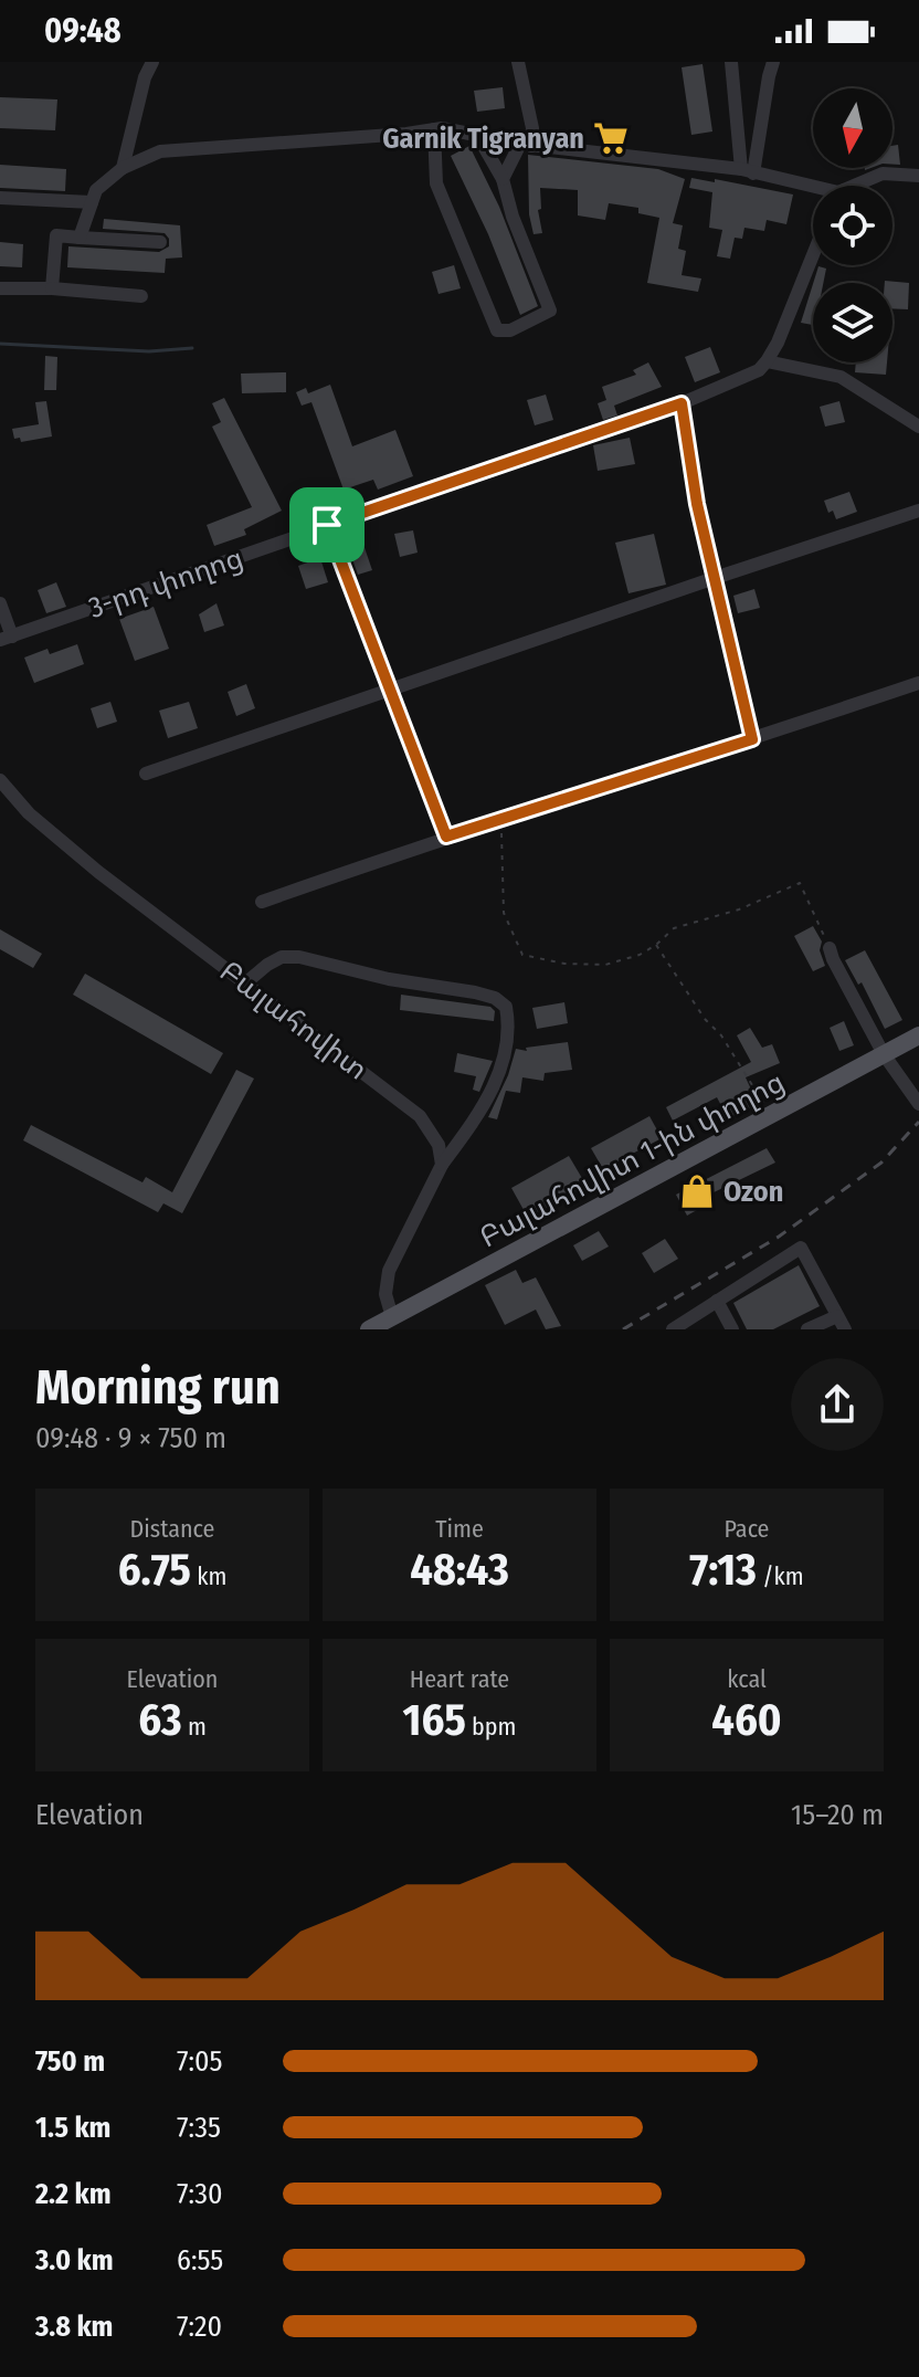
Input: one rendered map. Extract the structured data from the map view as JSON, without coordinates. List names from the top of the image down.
{
  "streets": {
    "main road": ["Բալահովիտ 1-ին փողոց"],
    "street": ["3-րդ փողոց", "Բալահովիտ"]
  },
  "places": {
    "supermarket": ["Garnik Tigranyan"],
    "shop": ["Ozon"]
  },
  "north": "bottom",
  "page": {
    "status": "09:48",
    "heading": ["Morning run", "09:48 · 9 × 750 m"],
    "stats": [
      ["Distance", "6.75 km"],
      ["Time", "48:43"],
      ["Pace", "7:13 /km"],
      ["Elevation", "63 m"],
      ["Heart rate", "165 bpm"],
      ["kcal", "460"]
    ],
    "chart": ["Elevation", "15–20 m"],
    "list": [
      {
        "name": "750 m",
        "note": "7:05"
      },
      {
        "name": "1.5 km",
        "note": "7:35"
      },
      {
        "name": "2.2 km",
        "note": "7:30"
      },
      {
        "name": "3.0 km",
        "note": "6:55"
      },
      {
        "name": "3.8 km",
        "note": "7:20"
      }
    ]
  }
}
